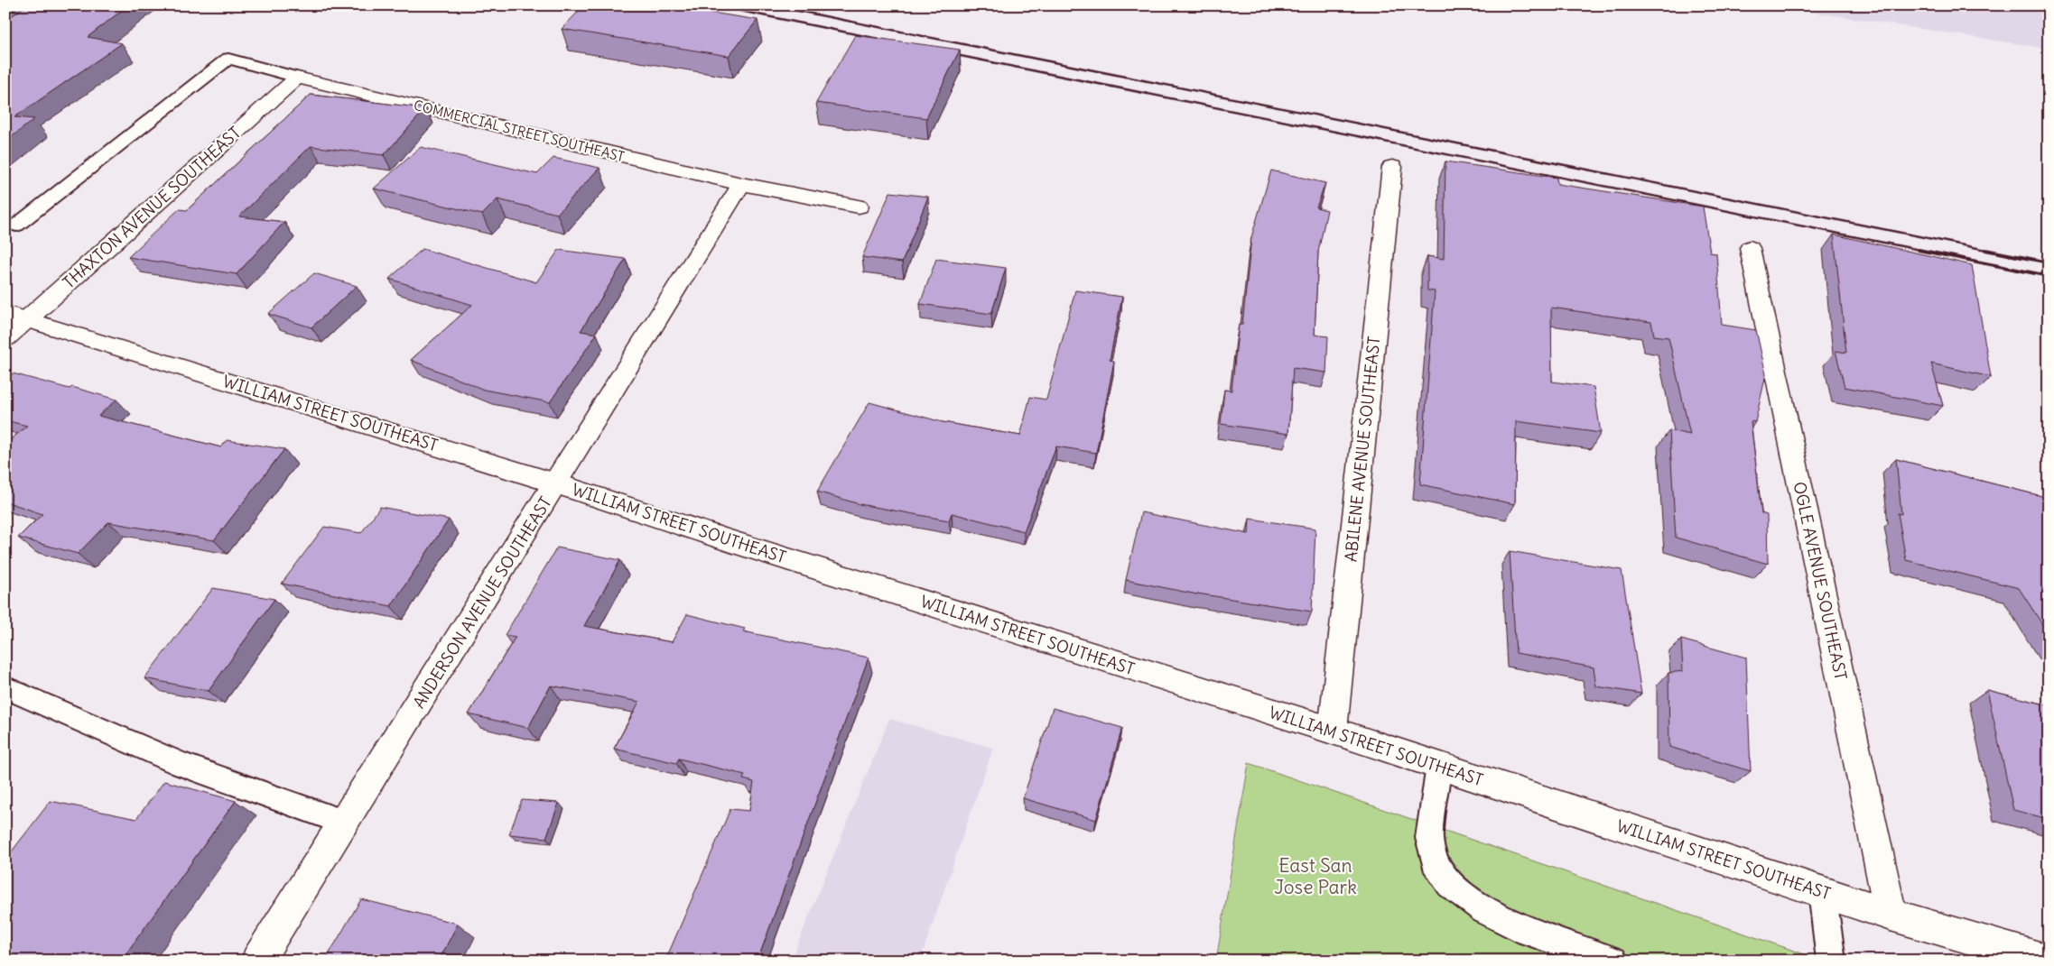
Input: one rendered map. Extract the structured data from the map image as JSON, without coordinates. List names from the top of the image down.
{
  "streets": {
    "street": [
      "COMMERCIAL STREET SOUTHEAST",
      "THAXTON AVENUE SOUTHEAST",
      "WILLIAM STREET SOUTHEAST",
      "ABILENE AVENUE SOUTHEAST",
      "OGLE AVENUE SOUTHEAST",
      "ANDERSON AVENUE SOUTHEAST"
    ]
  },
  "crossings": [
    ["COMMERCIAL STREET SOUTHEAST", "THAXTON AVENUE SOUTHEAST"],
    ["COMMERCIAL STREET SOUTHEAST", "ANDERSON AVENUE SOUTHEAST"],
    ["THAXTON AVENUE SOUTHEAST", "WILLIAM STREET SOUTHEAST"],
    ["WILLIAM STREET SOUTHEAST", "ABILENE AVENUE SOUTHEAST"],
    ["WILLIAM STREET SOUTHEAST", "OGLE AVENUE SOUTHEAST"],
    ["WILLIAM STREET SOUTHEAST", "ANDERSON AVENUE SOUTHEAST"]
  ],
  "parks": ["East San Jose Park"]
}
